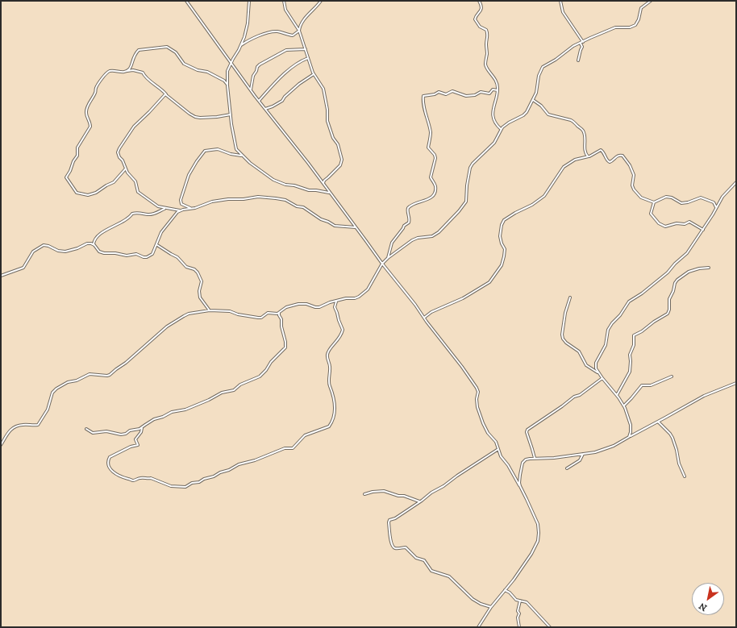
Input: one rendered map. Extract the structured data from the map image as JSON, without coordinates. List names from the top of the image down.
{
  "north": "bottom left"
}
